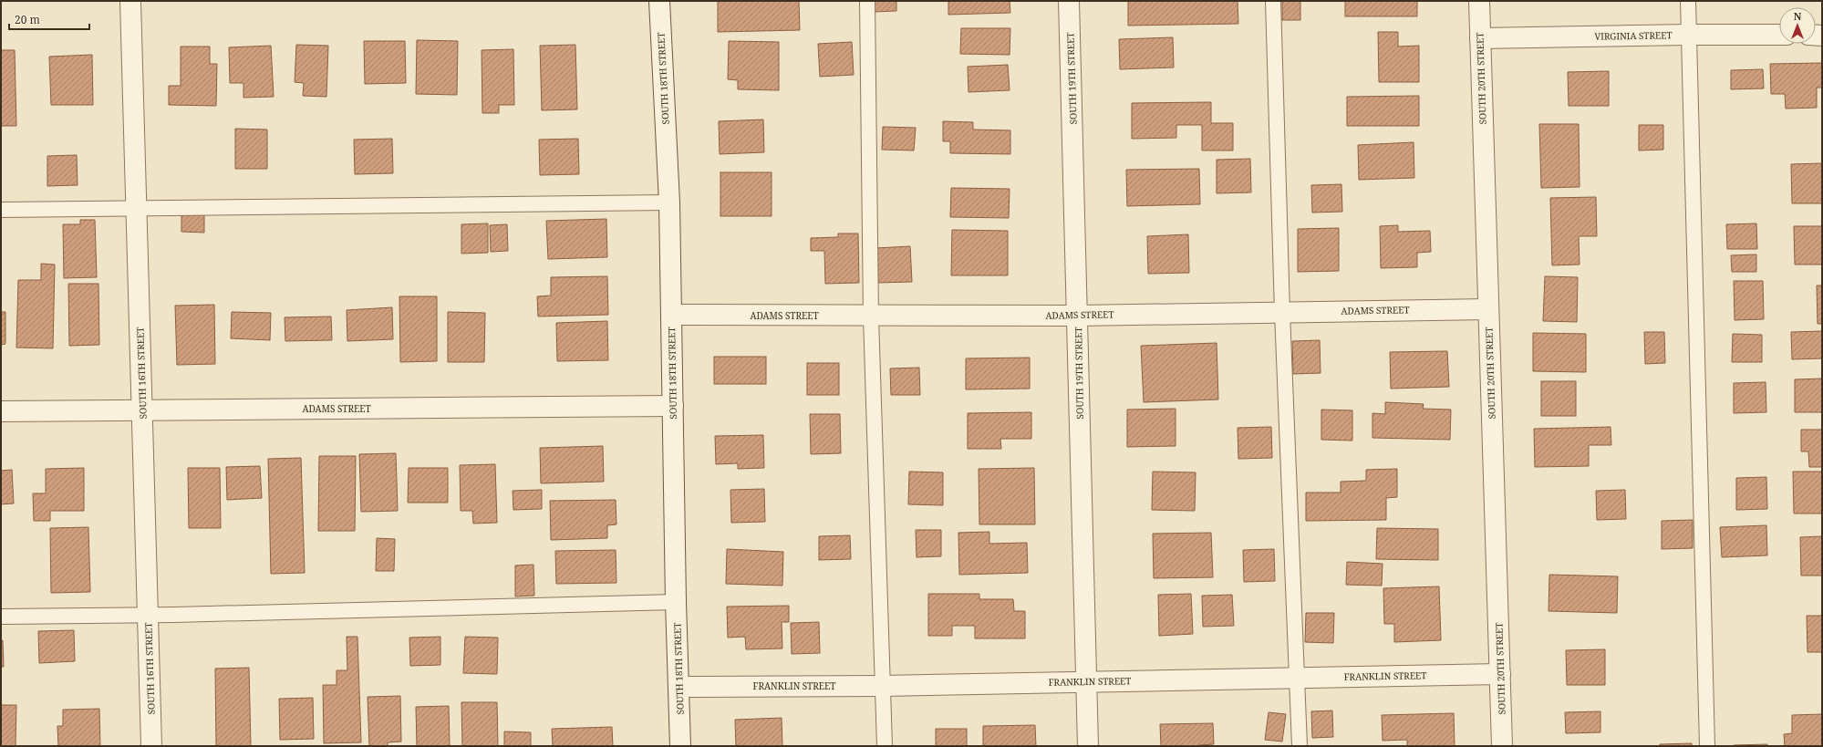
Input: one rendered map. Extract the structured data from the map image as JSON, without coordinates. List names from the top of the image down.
{
  "streets": {
    "street": [
      "VIRGINIA STREET",
      "SOUTH 18TH STREET",
      "SOUTH 19TH STREET",
      "SOUTH 20TH STREET",
      "ADAMS STREET",
      "SOUTH 16TH STREET",
      "FRANKLIN STREET"
    ]
  },
  "crossings": [
    ["VIRGINIA STREET", "SOUTH 20TH STREET"],
    ["SOUTH 18TH STREET", "ADAMS STREET"],
    ["SOUTH 18TH STREET", "FRANKLIN STREET"],
    ["SOUTH 19TH STREET", "ADAMS STREET"],
    ["SOUTH 19TH STREET", "FRANKLIN STREET"],
    ["SOUTH 20TH STREET", "ADAMS STREET"],
    ["SOUTH 20TH STREET", "FRANKLIN STREET"],
    ["ADAMS STREET", "SOUTH 16TH STREET"]
  ],
  "scale_bar": "20 m",
  "north": "top"
}
